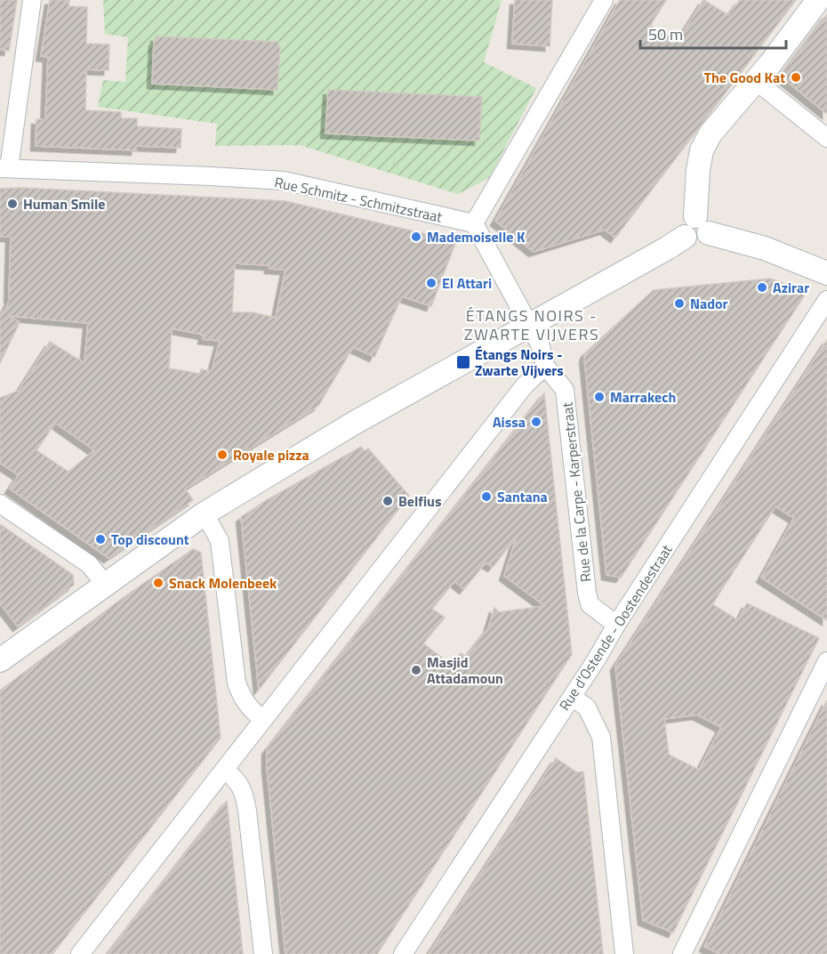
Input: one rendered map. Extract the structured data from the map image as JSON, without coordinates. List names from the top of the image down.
{
  "streets": {
    "street": ["Rue Schmitz - Schmitzstraat", "Rue de la Carpe - Karperstraat", "Rue d'Ostende - Oostendestraat"]
  },
  "crossings": [
    ["Rue de la Carpe - Karperstraat", "Rue d'Ostende - Oostendestraat"]
  ],
  "districts": ["ÉTANGS NOIRS - ZWARTE VIJVERS"],
  "places": {
    "other": [
      "The Good Kat",
      "Human Smile",
      "Mademoiselle K",
      "El Attari",
      "Azirar",
      "Nador",
      "Marrakech",
      "Aissa",
      "Royale pizza",
      "Santana",
      "Belfius",
      "Top discount",
      "Snack Molenbeek",
      "Masjid Attadamoun"
    ],
    "transit": ["Étangs Noirs - Zwarte Vijvers"]
  },
  "scale_bar": "50 m"
}
